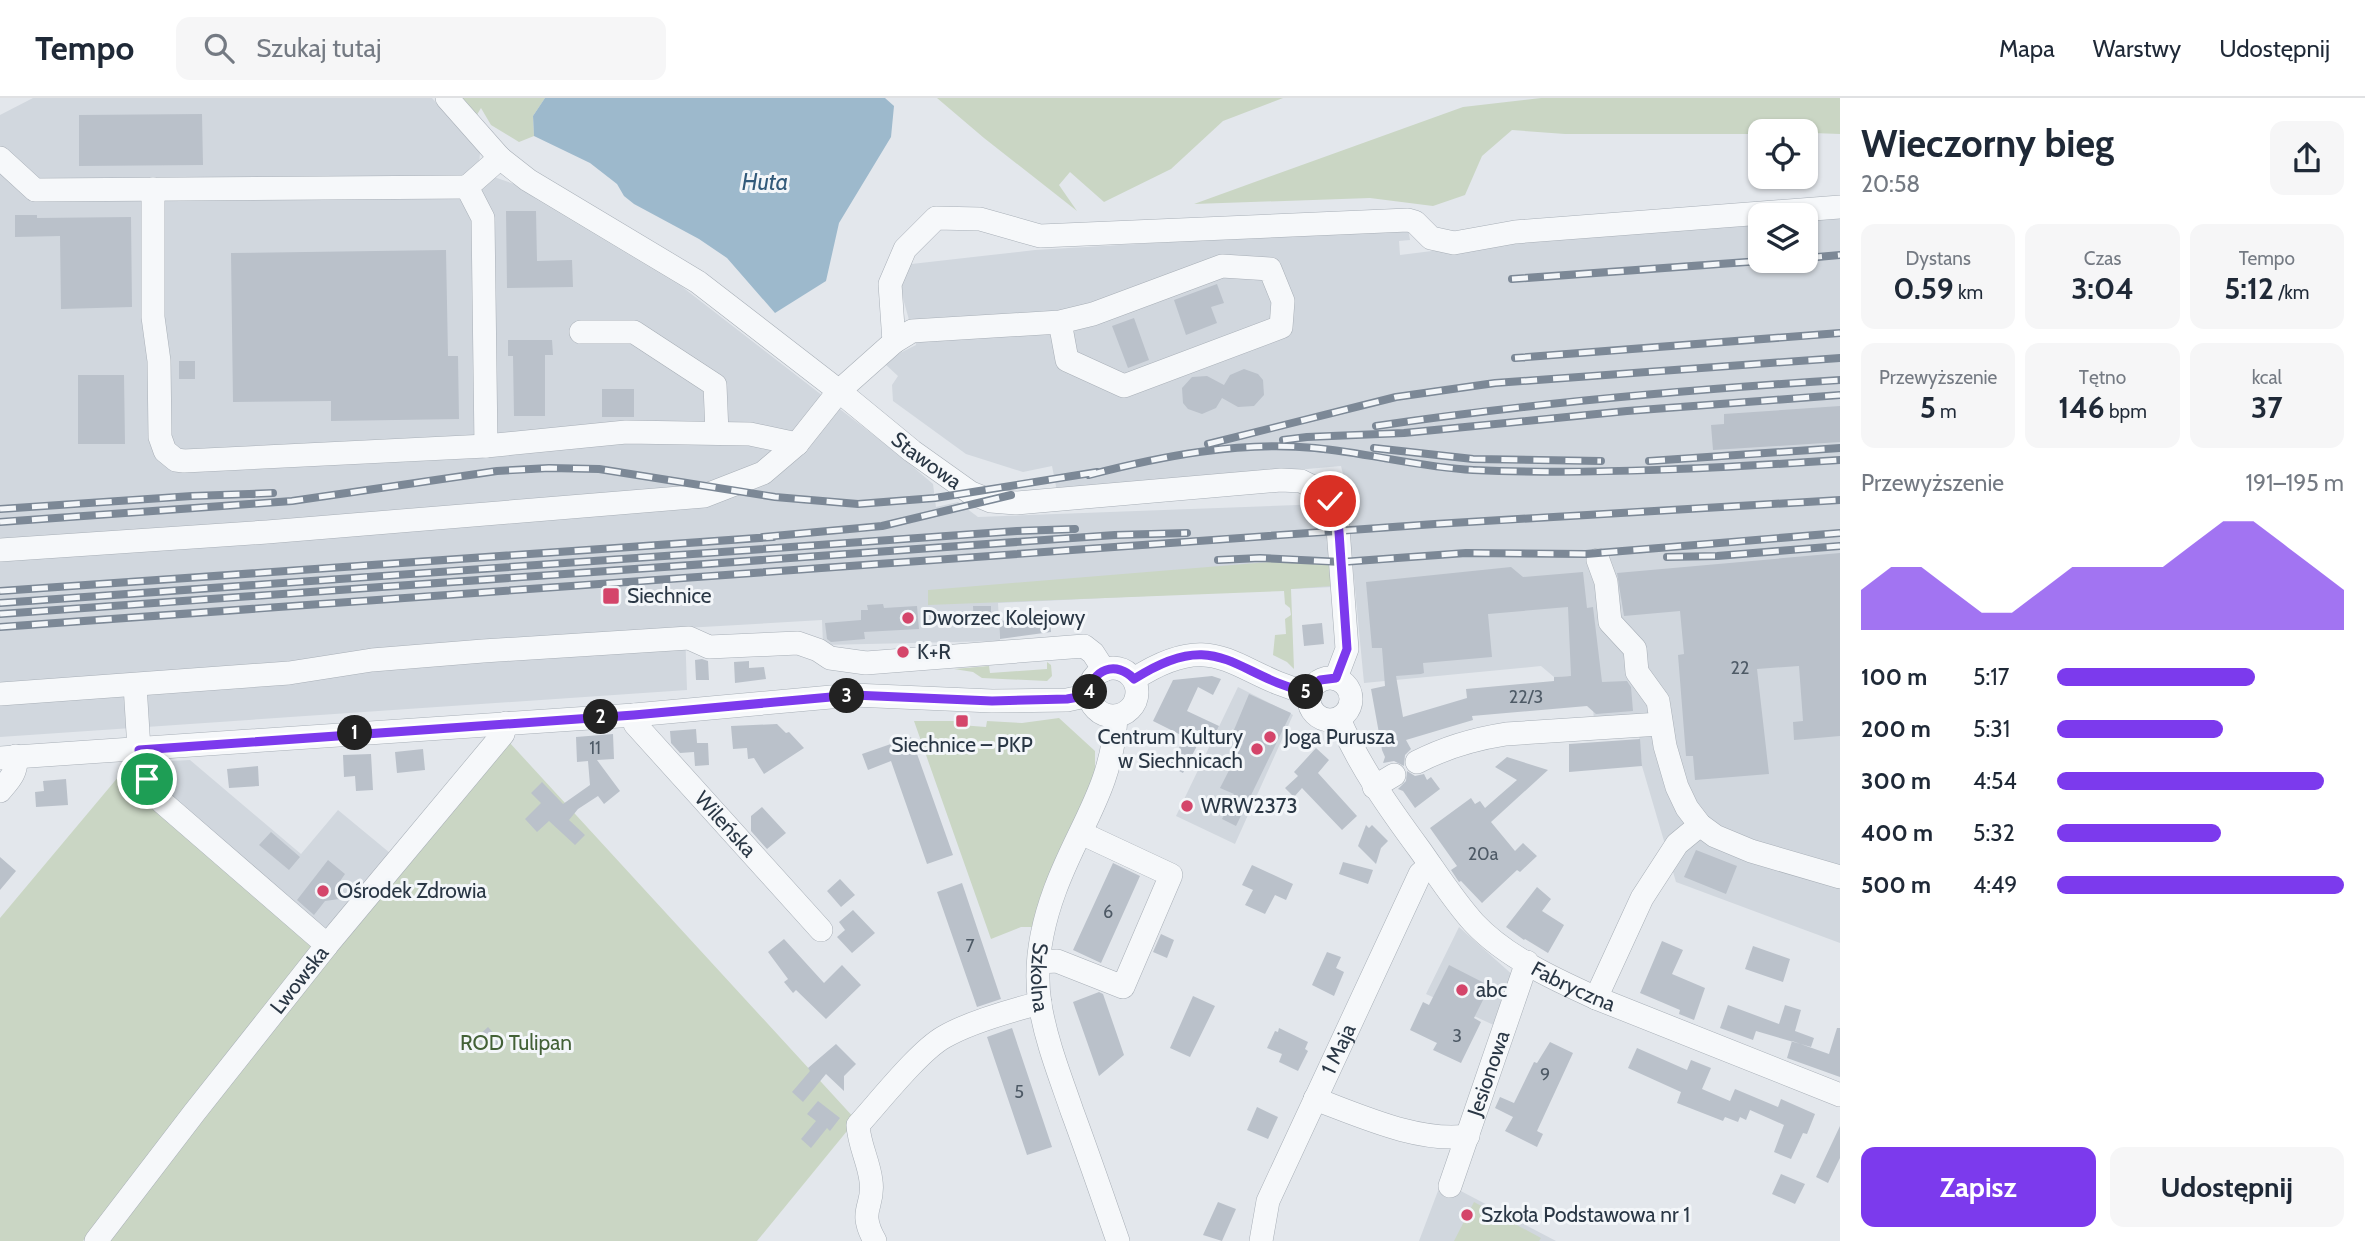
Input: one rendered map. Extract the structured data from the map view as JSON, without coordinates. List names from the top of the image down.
{
  "streets": {
    "street": [
      "Stawowa",
      "Wileńska",
      "Szkolna",
      "Lwowska",
      "Fabryczna",
      "1 Maja",
      "Jesionowa"
    ]
  },
  "crossings": [
    ["Stawowa", "Fabryczna"],
    ["Fabryczna", "1 Maja"],
    ["Fabryczna", "Jesionowa"]
  ],
  "water": ["Huta"],
  "parks": ["ROD Tulipan"],
  "places": {
    "transit": ["Siechnice", "Siechnice – PKP"],
    "other": [
      "Dworzec Kolejowy",
      "K+R",
      "Joga Purusza",
      "Centrum Kultury w Siechnicach",
      "WRW2373",
      "Ośrodek Zdrowia",
      "abc",
      "Szkoła Podstawowa nr 1"
    ]
  },
  "house_numbers": [
    "22",
    "22/3",
    "11",
    "20a",
    "6",
    "7",
    "3",
    "9",
    "5"
  ],
  "page": {
    "header": "Tempo",
    "search": "Szukaj tutaj",
    "nav": ["Mapa", "Warstwy", "Udostępnij"],
    "heading": ["Wieczorny bieg", "20:58"],
    "stats": [
      ["Dystans", "0.59 km"],
      ["Czas", "3:04"],
      ["Tempo", "5:12 /km"],
      ["Przewyższenie", "5 m"],
      ["Tętno", "146 bpm"],
      ["kcal", "37"]
    ],
    "chart": ["Przewyższenie", "191–195 m"],
    "list": [
      {
        "name": "100 m",
        "note": "5:17"
      },
      {
        "name": "200 m",
        "note": "5:31"
      },
      {
        "name": "300 m",
        "note": "4:54"
      },
      {
        "name": "400 m",
        "note": "5:32"
      },
      {
        "name": "500 m",
        "note": "4:49"
      }
    ],
    "pins": [
      "4",
      "5",
      "3",
      "2",
      "1"
    ],
    "buttons": ["Zapisz", "Udostępnij"]
  }
}
